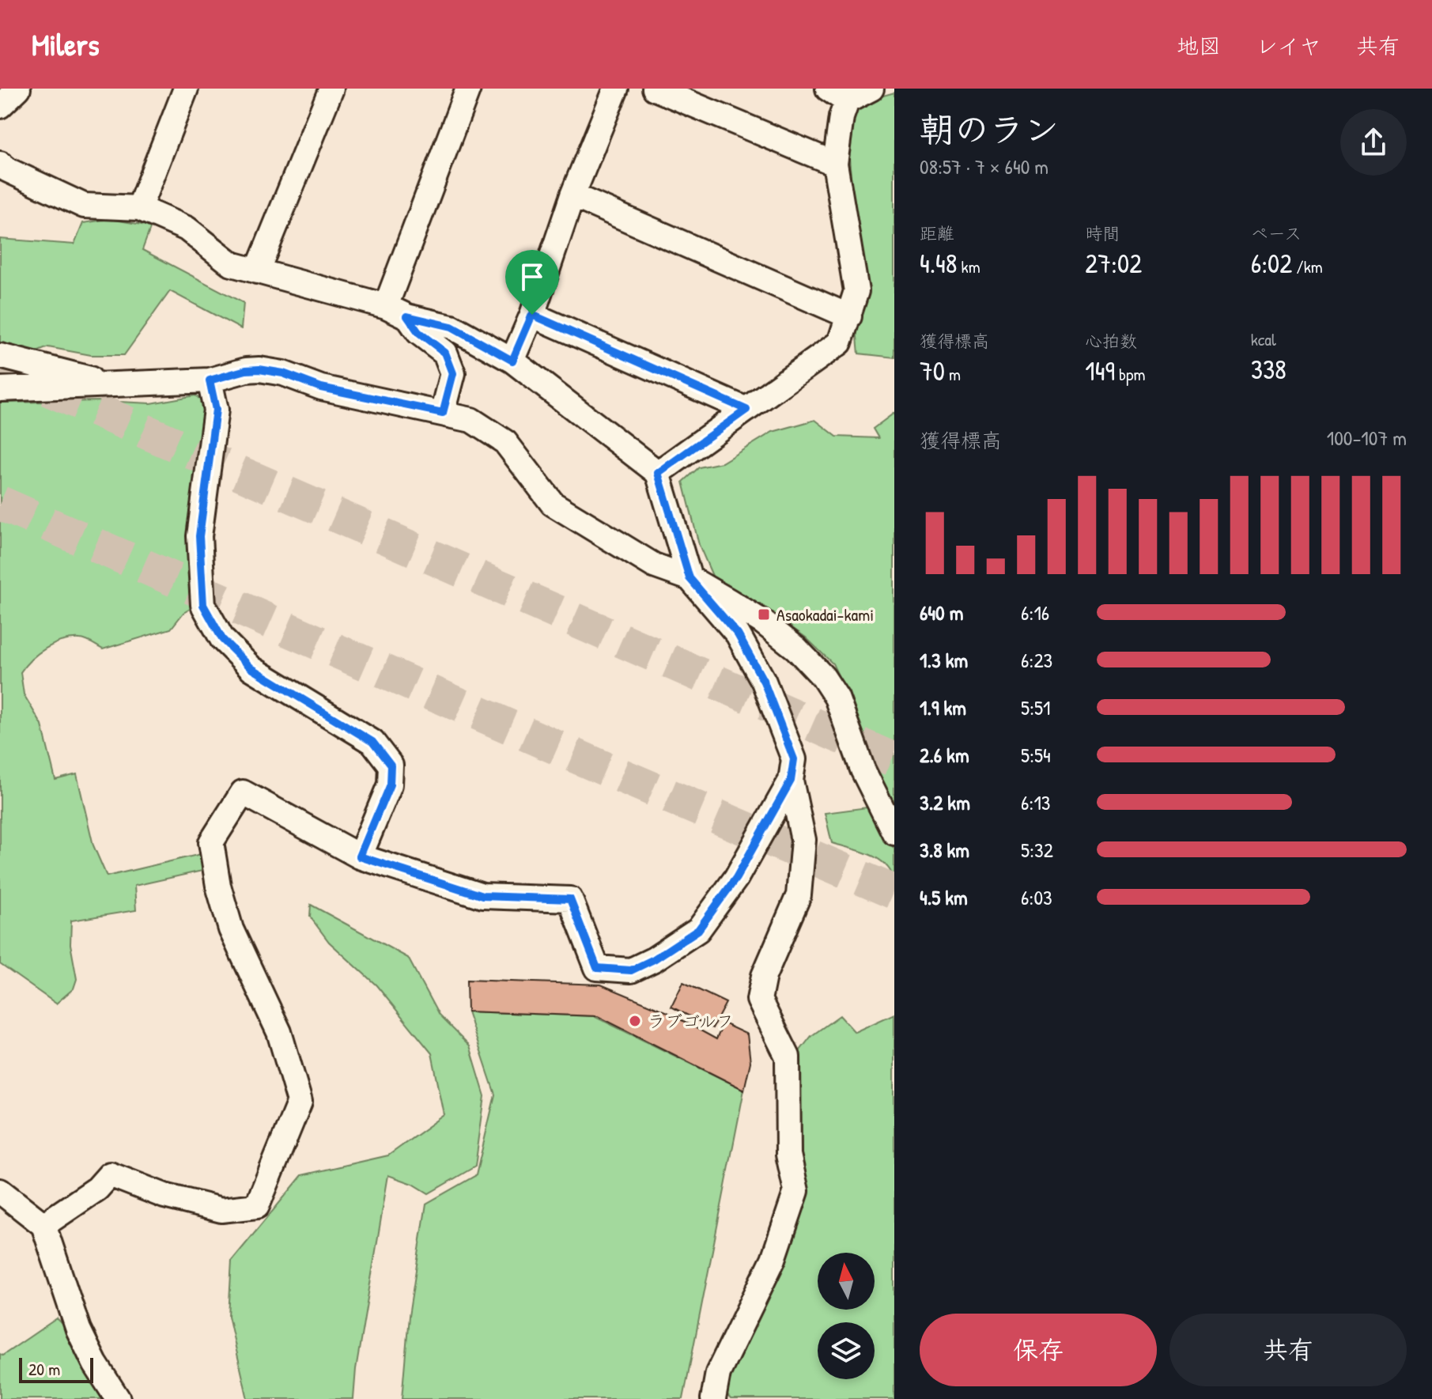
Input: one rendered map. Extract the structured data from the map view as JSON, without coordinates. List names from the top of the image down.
{
  "places": {
    "transit": ["Asaokadai-kami"],
    "other": ["ラブゴルフ"]
  },
  "scale_bar": "20 m",
  "north": "top",
  "page": {
    "header": "Milers",
    "nav": ["地図", "レイヤ", "共有"],
    "heading": ["朝のラン", "08:57 · 7 × 640 m"],
    "stats": [
      ["距離", "4.48 km"],
      ["時間", "27:02"],
      ["ペース", "6:02 /km"],
      ["獲得標高", "70 m"],
      ["心拍数", "149 bpm"],
      ["kcal", "338"]
    ],
    "chart": ["獲得標高", "100–107 m"],
    "list": [
      {
        "name": "640 m",
        "note": "6:16"
      },
      {
        "name": "1.3 km",
        "note": "6:23"
      },
      {
        "name": "1.9 km",
        "note": "5:51"
      },
      {
        "name": "2.6 km",
        "note": "5:54"
      },
      {
        "name": "3.2 km",
        "note": "6:13"
      },
      {
        "name": "3.8 km",
        "note": "5:32"
      },
      {
        "name": "4.5 km",
        "note": "6:03"
      }
    ],
    "buttons": ["保存", "共有"],
    "scale": "20 m"
  }
}
